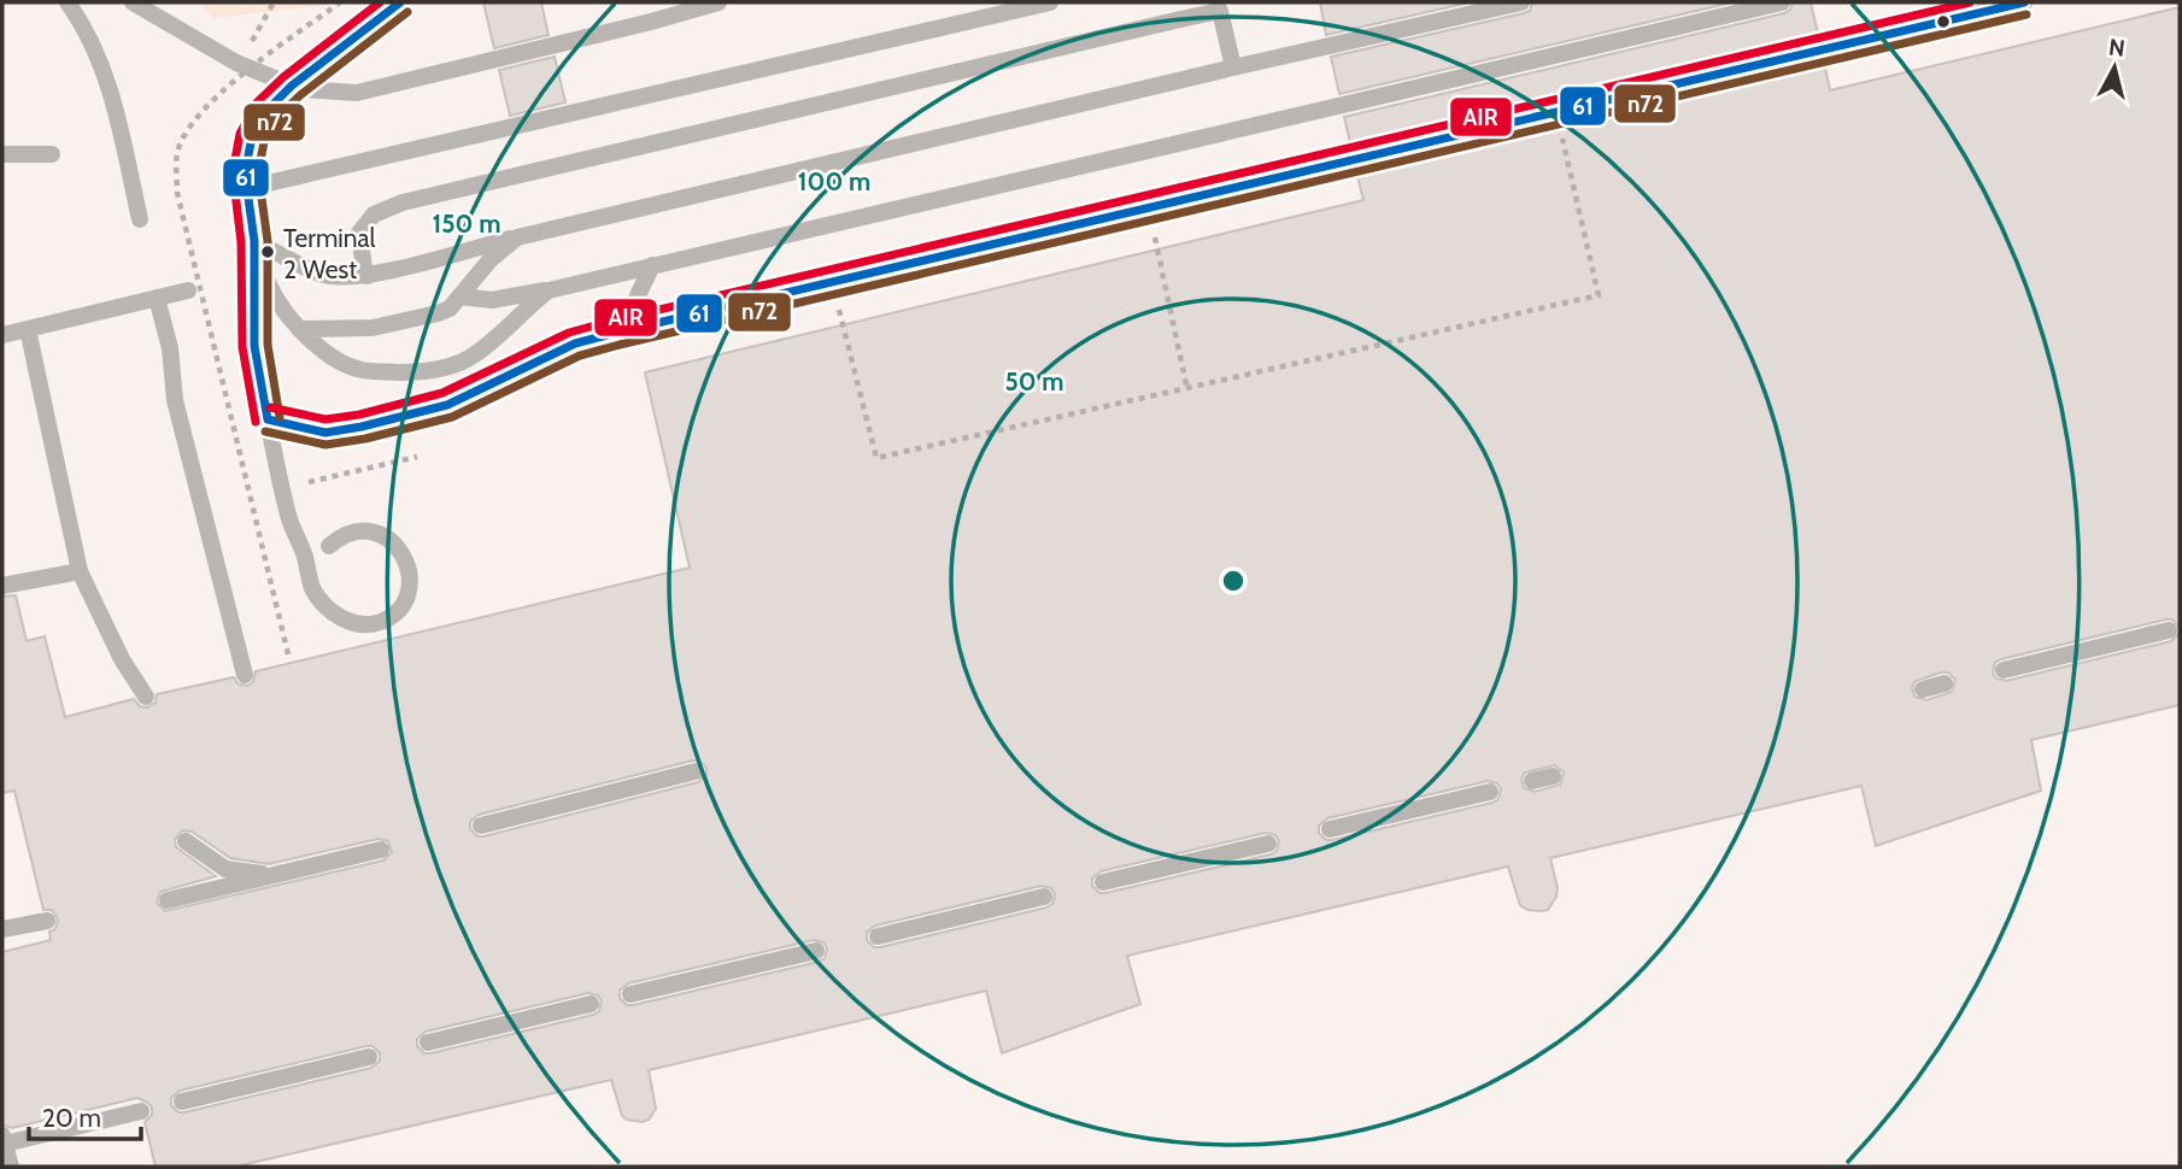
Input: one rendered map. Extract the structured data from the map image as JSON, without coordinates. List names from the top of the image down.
{
  "places": ["Terminal 2 West"],
  "lines": ["transit line 61", "transit line AIR", "transit line n72"],
  "scale_bar": "20 m",
  "north": "top",
  "rings": ["100 m", "150 m", "50 m"]
}
